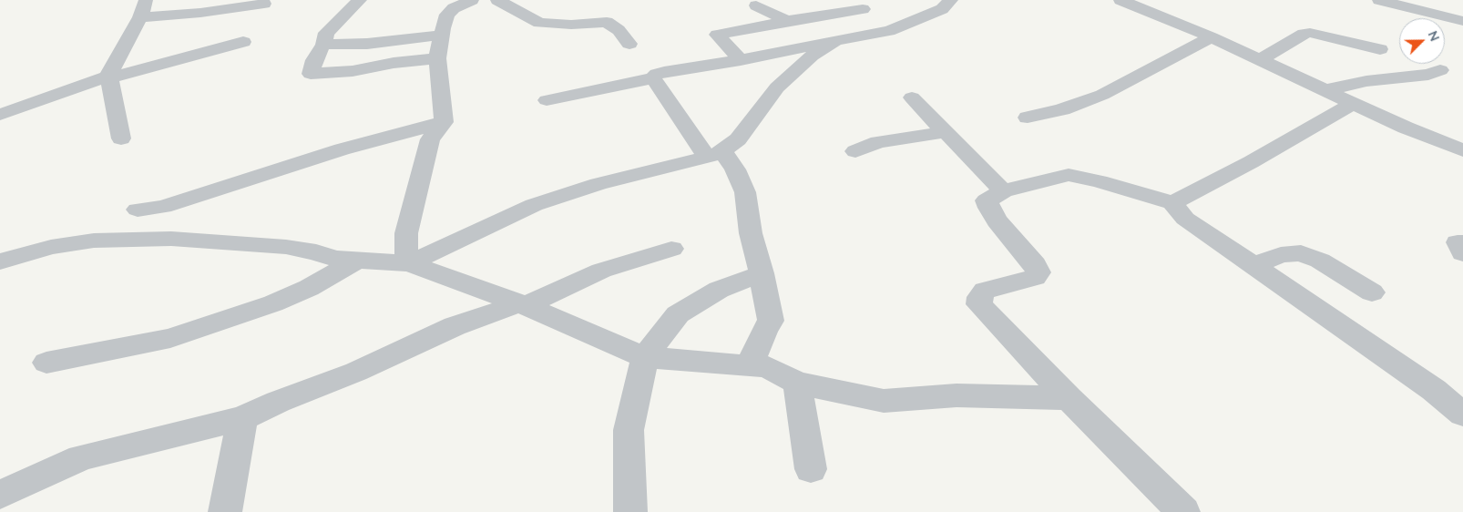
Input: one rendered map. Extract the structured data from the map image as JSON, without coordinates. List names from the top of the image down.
{
  "north": "top right"
}
